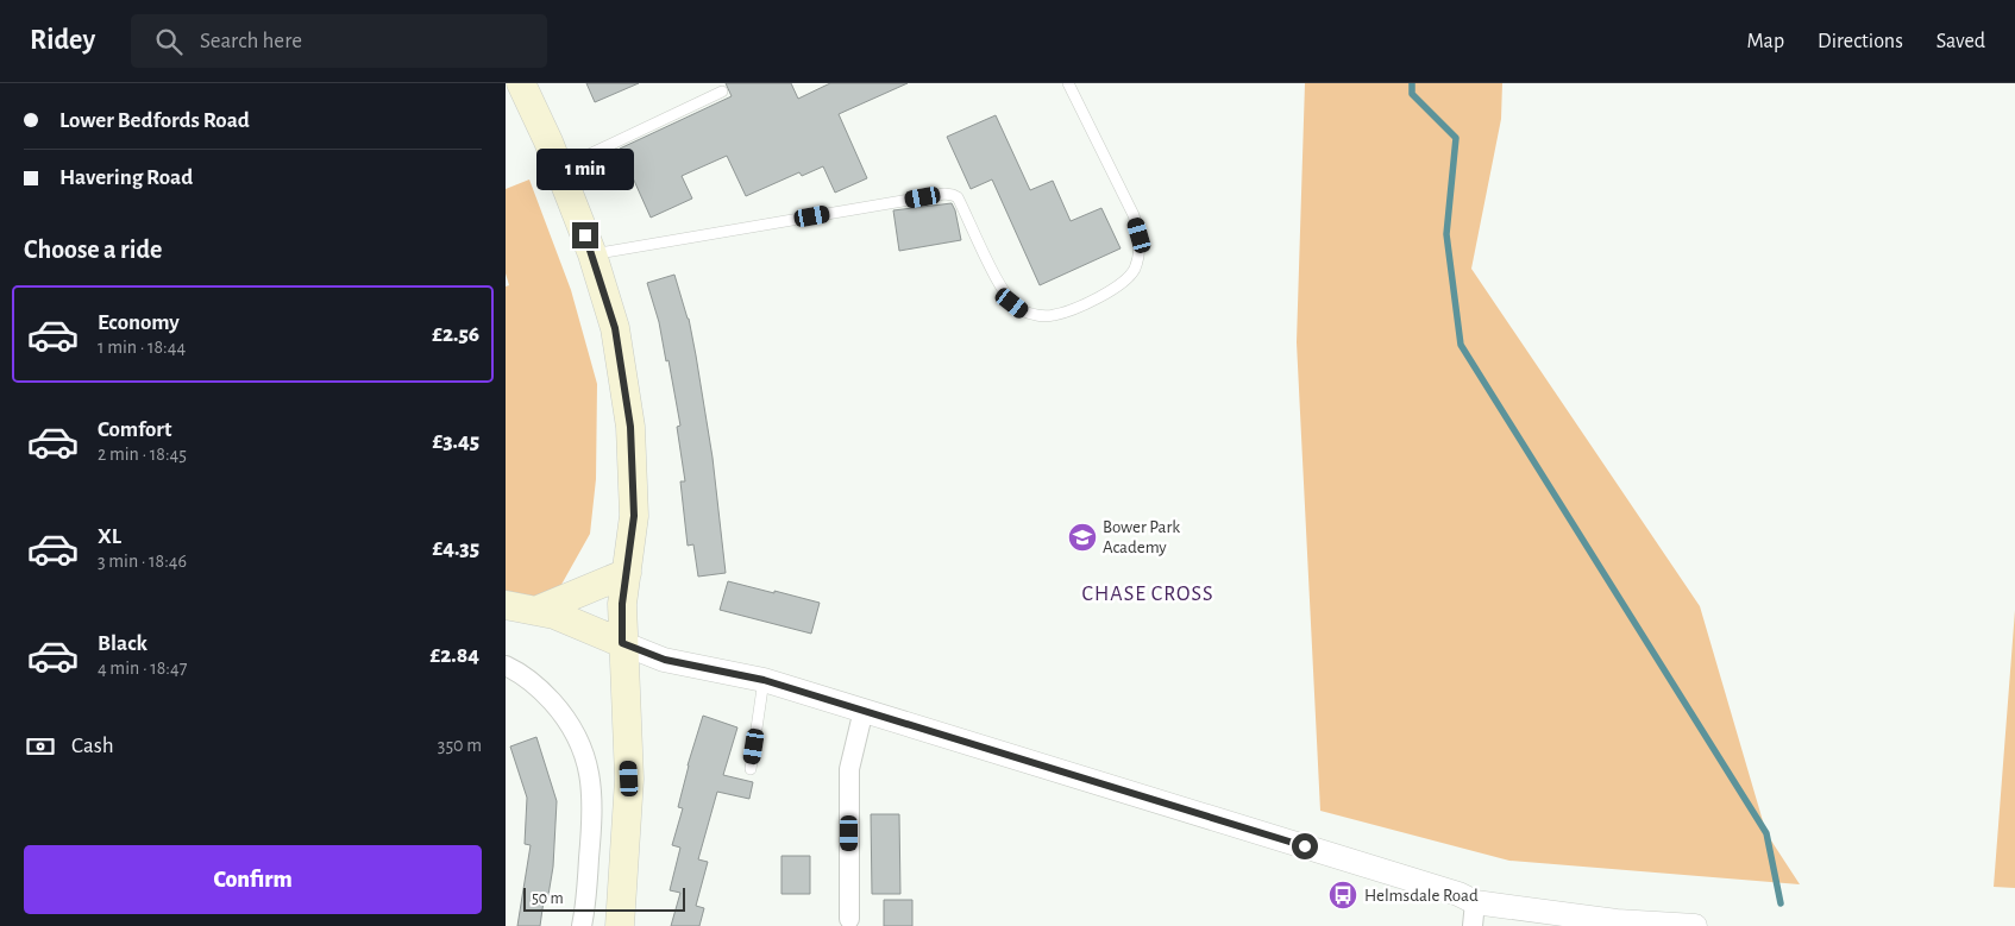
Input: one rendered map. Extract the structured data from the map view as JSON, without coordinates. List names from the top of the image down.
{
  "districts": ["CHASE CROSS"],
  "places": {
    "school or university": ["Bower Park Academy"],
    "bus stop": ["Helmsdale Road"]
  },
  "scale_bar": "50 m",
  "page": {
    "header": "Ridey",
    "search": "Search here",
    "nav": ["Map", "Directions", "Saved"],
    "banner": ["Lower Bedfords Road", "Havering Road"],
    "bubble": "1 min",
    "heading": "Choose a ride",
    "list": [
      {
        "name": "Economy",
        "note": "1 min · 18:44",
        "value": "£2.56"
      },
      {
        "name": "Comfort",
        "note": "2 min · 18:45",
        "value": "£3.45"
      },
      {
        "name": "XL",
        "note": "3 min · 18:46",
        "value": "£4.35"
      },
      {
        "name": "Black",
        "note": "4 min · 18:47",
        "value": "£2.84"
      }
    ],
    "pay": ["Cash", "350 m"],
    "buttons": "Confirm",
    "scale": "50 m"
  }
}
